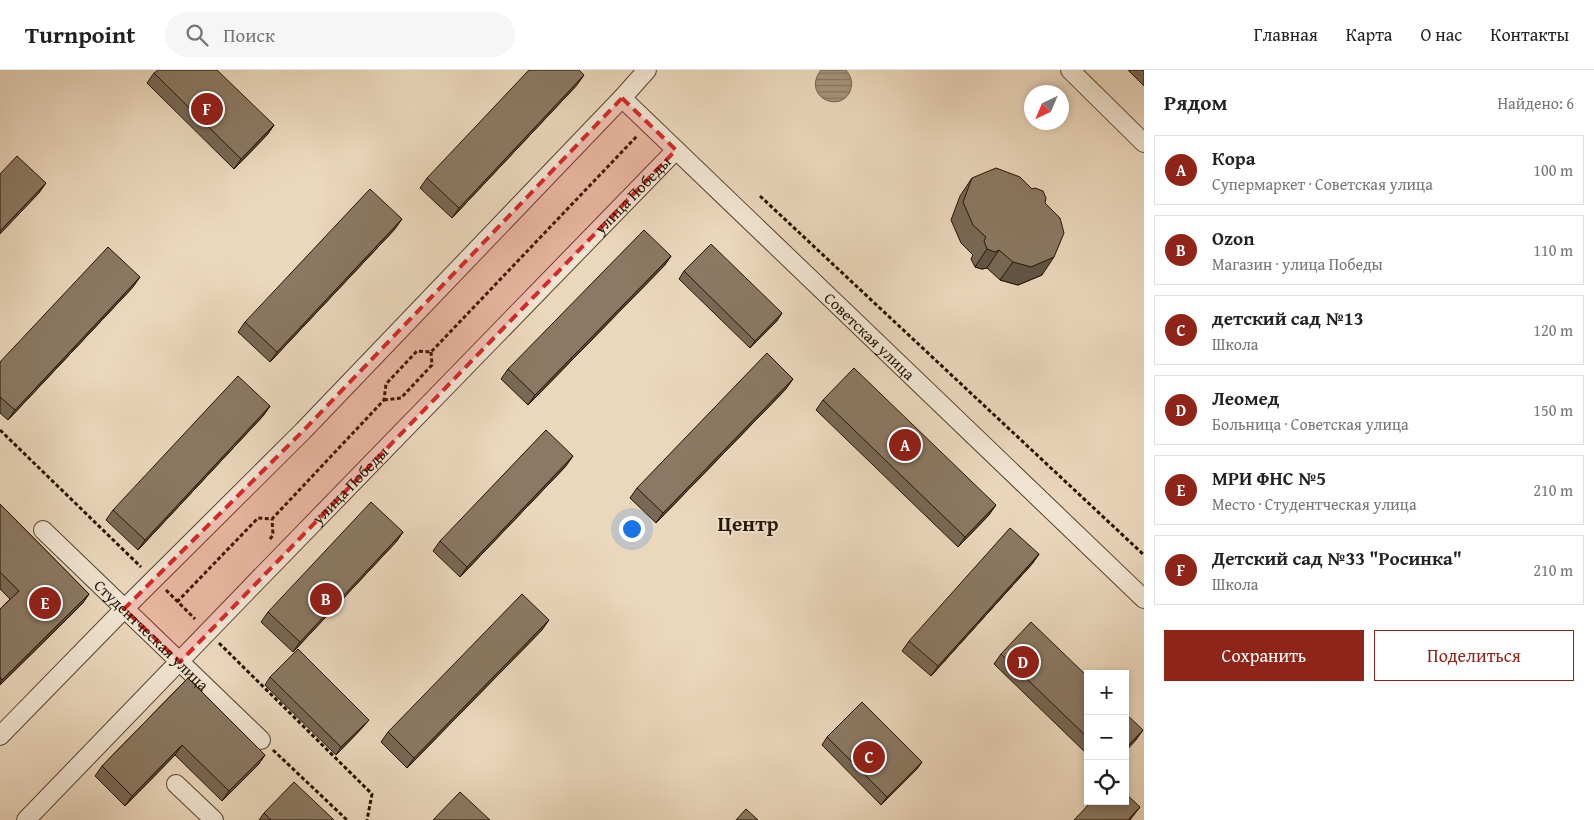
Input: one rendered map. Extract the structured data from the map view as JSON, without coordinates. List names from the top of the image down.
{
  "streets": {
    "street": ["улица Победы", "Советская улица", "Студентческая улица"]
  },
  "crossings": [
    ["улица Победы", "Советская улица"],
    ["улица Победы", "Студентческая улица"]
  ],
  "districts": ["Центр"],
  "north": "bottom left",
  "page": {
    "header": "Turnpoint",
    "search": "Поиск",
    "nav": [
      "Главная",
      "Карта",
      "О нас",
      "Контакты"
    ],
    "heading": ["Рядом", "Найдено: 6"],
    "pins": [
      "F",
      "A",
      "B",
      "E",
      "D",
      "C"
    ],
    "list": [
      {
        "mark": "A",
        "name": "Кора",
        "note": "Супермаркет · Советская улица",
        "value": "100 m"
      },
      {
        "mark": "B",
        "name": "Ozon",
        "note": "Магазин · улица Победы",
        "value": "110 m"
      },
      {
        "mark": "C",
        "name": "детский сад №13",
        "note": "Школа",
        "value": "120 m"
      },
      {
        "mark": "D",
        "name": "Леомед",
        "note": "Больница · Советская улица",
        "value": "150 m"
      },
      {
        "mark": "E",
        "name": "МРИ ФНС №5",
        "note": "Место · Студентческая улица",
        "value": "210 m"
      },
      {
        "mark": "F",
        "name": "Детский сад №33 \"Росинка\"",
        "note": "Школа",
        "value": "210 m"
      }
    ],
    "buttons": ["Сохранить", "Поделиться"],
    "map_buttons": ["+", "−"]
  }
}
